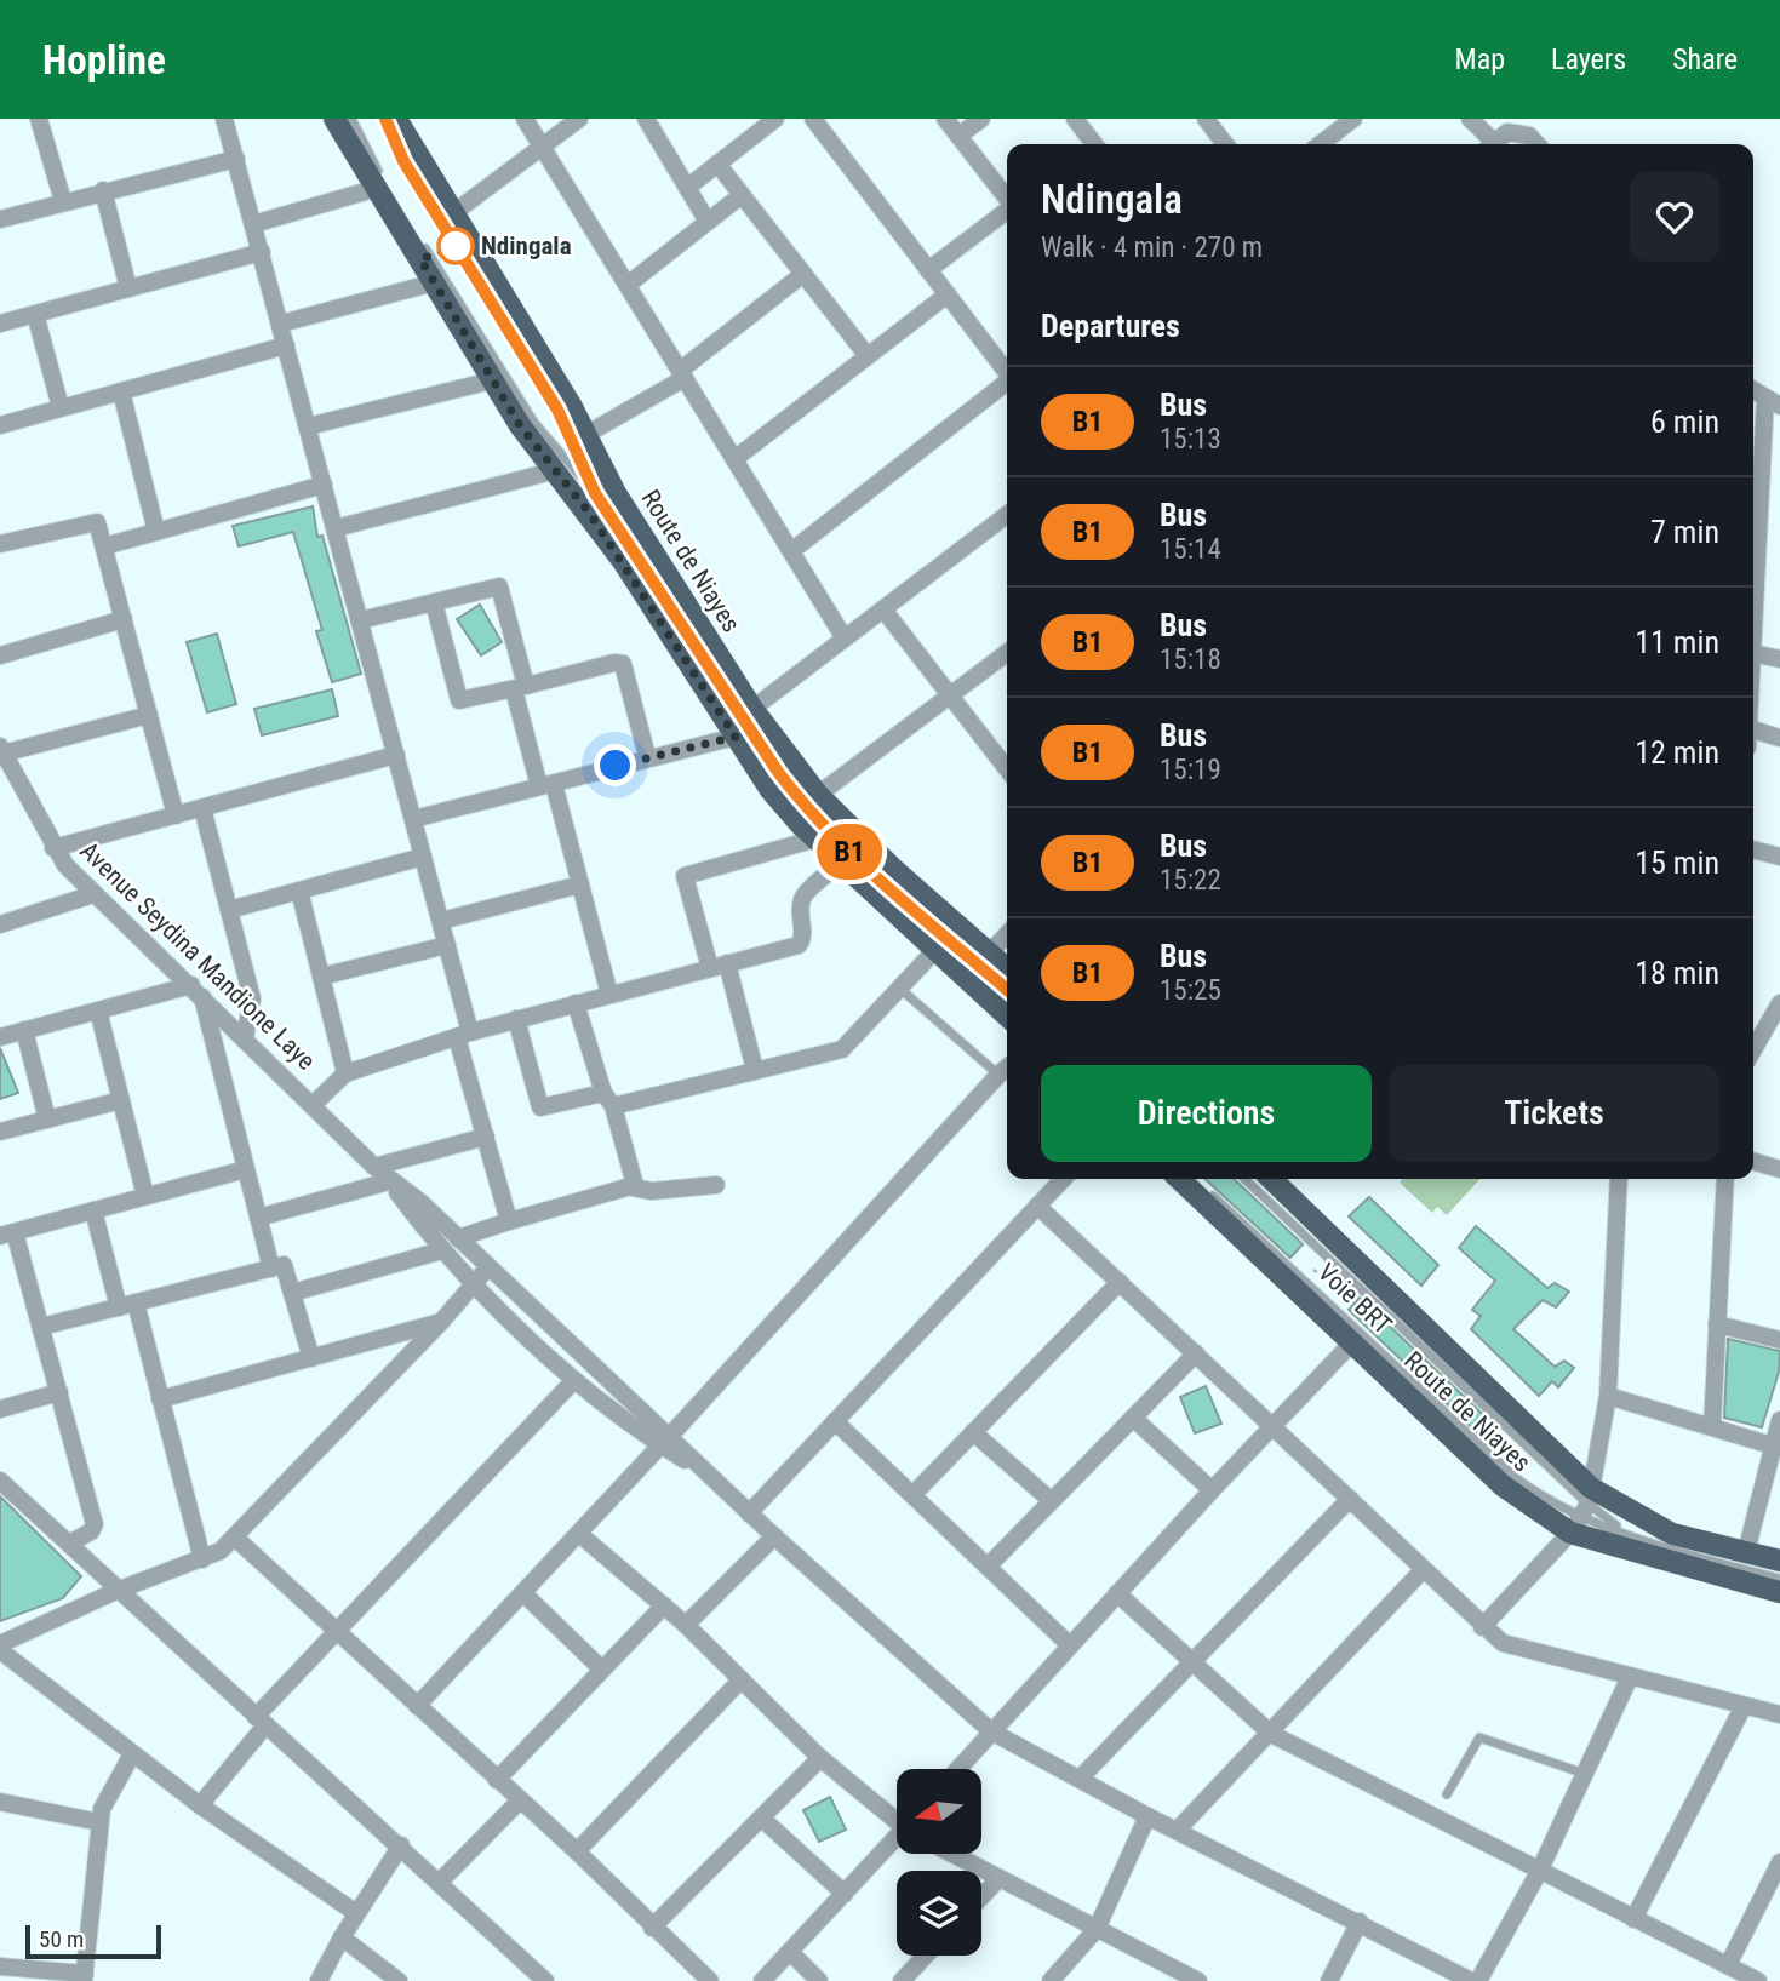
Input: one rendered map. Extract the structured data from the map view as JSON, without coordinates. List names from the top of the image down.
{
  "streets": {
    "main road": ["Route de Niayes"],
    "street": ["Avenue Seydina Mandione Laye"],
    "lane": ["Voie BRT"]
  },
  "crossings": [
    ["Route de Niayes", "Voie BRT"]
  ],
  "places": ["Ndingala"],
  "lines": ["bus line B1"],
  "scale_bar": "50 m",
  "north": "left",
  "page": {
    "header": "Hopline",
    "nav": ["Map", "Layers", "Share"],
    "on_map": "B1",
    "heading": [
      ["Ndingala", "Walk · 4 min · 270 m"],
      "Departures"
    ],
    "list": [
      {
        "mark": "B1",
        "name": "Bus",
        "note": "15:13",
        "value": "6 min"
      },
      {
        "mark": "B1",
        "name": "Bus",
        "note": "15:14",
        "value": "7 min"
      },
      {
        "mark": "B1",
        "name": "Bus",
        "note": "15:18",
        "value": "11 min"
      },
      {
        "mark": "B1",
        "name": "Bus",
        "note": "15:19",
        "value": "12 min"
      },
      {
        "mark": "B1",
        "name": "Bus",
        "note": "15:22",
        "value": "15 min"
      },
      {
        "mark": "B1",
        "name": "Bus",
        "note": "15:25",
        "value": "18 min"
      }
    ],
    "buttons": ["Directions", "Tickets"],
    "scale": "50 m"
  }
}
